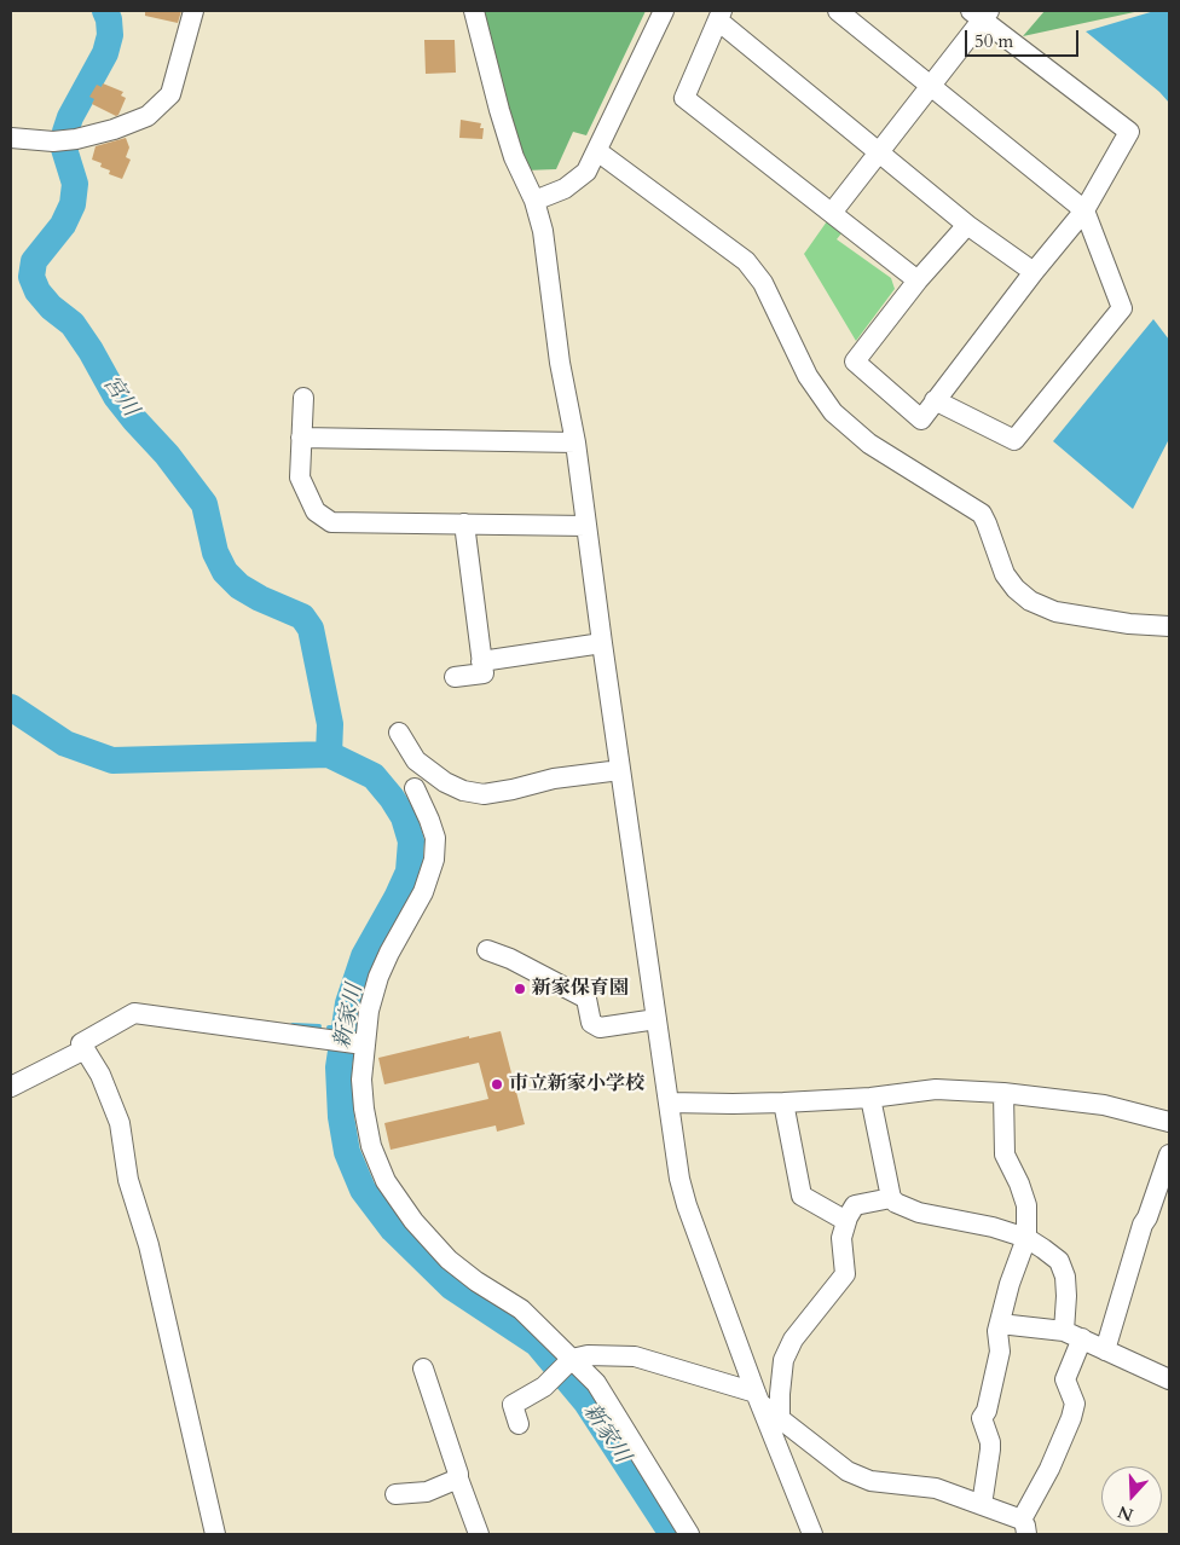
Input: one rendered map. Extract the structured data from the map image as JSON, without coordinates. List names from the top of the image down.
{
  "water": ["宮川", "新家川"],
  "places": ["新家保育園", "市立新家小学校"],
  "scale_bar": "50 m",
  "north": "bottom"
}
